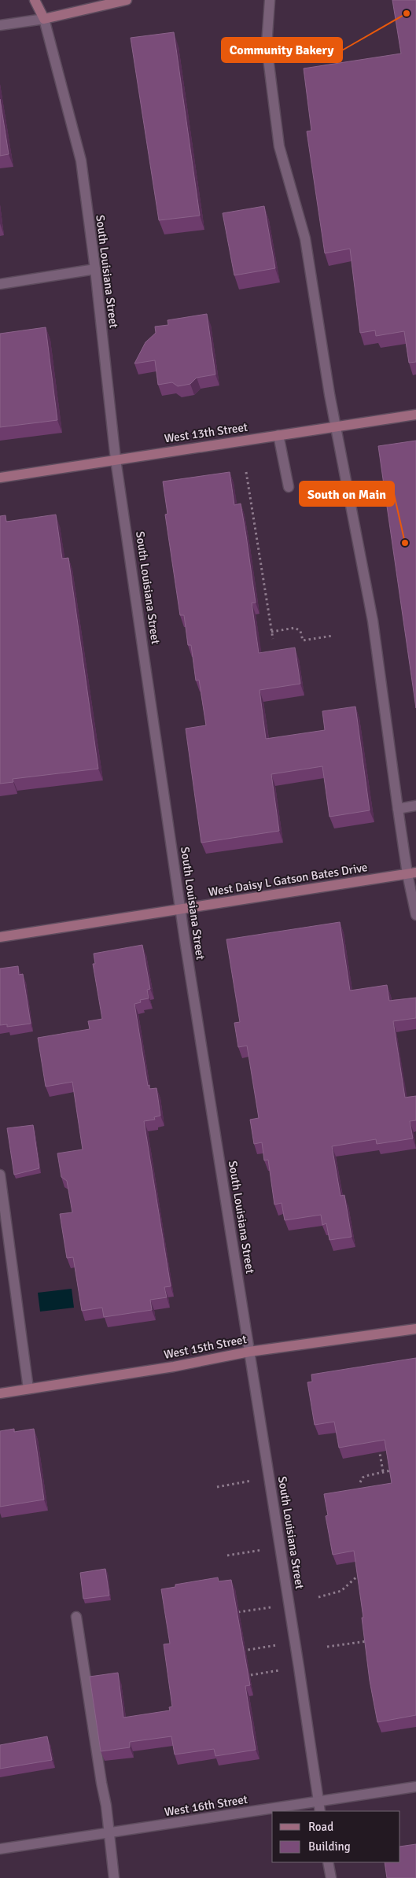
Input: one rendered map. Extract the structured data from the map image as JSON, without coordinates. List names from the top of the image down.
{
  "streets": {
    "street": [
      "South Louisiana Street",
      "West 13th Street",
      "West Daisy L Gatson Bates Drive",
      "West 15th Street",
      "West 16th Street"
    ]
  },
  "crossings": [
    ["South Louisiana Street", "West 13th Street"],
    ["South Louisiana Street", "West Daisy L Gatson Bates Drive"],
    ["South Louisiana Street", "West 15th Street"],
    ["South Louisiana Street", "West 16th Street"]
  ],
  "places": ["Community Bakery", "South on Main"],
  "legend": ["Road", "Building"]
}
